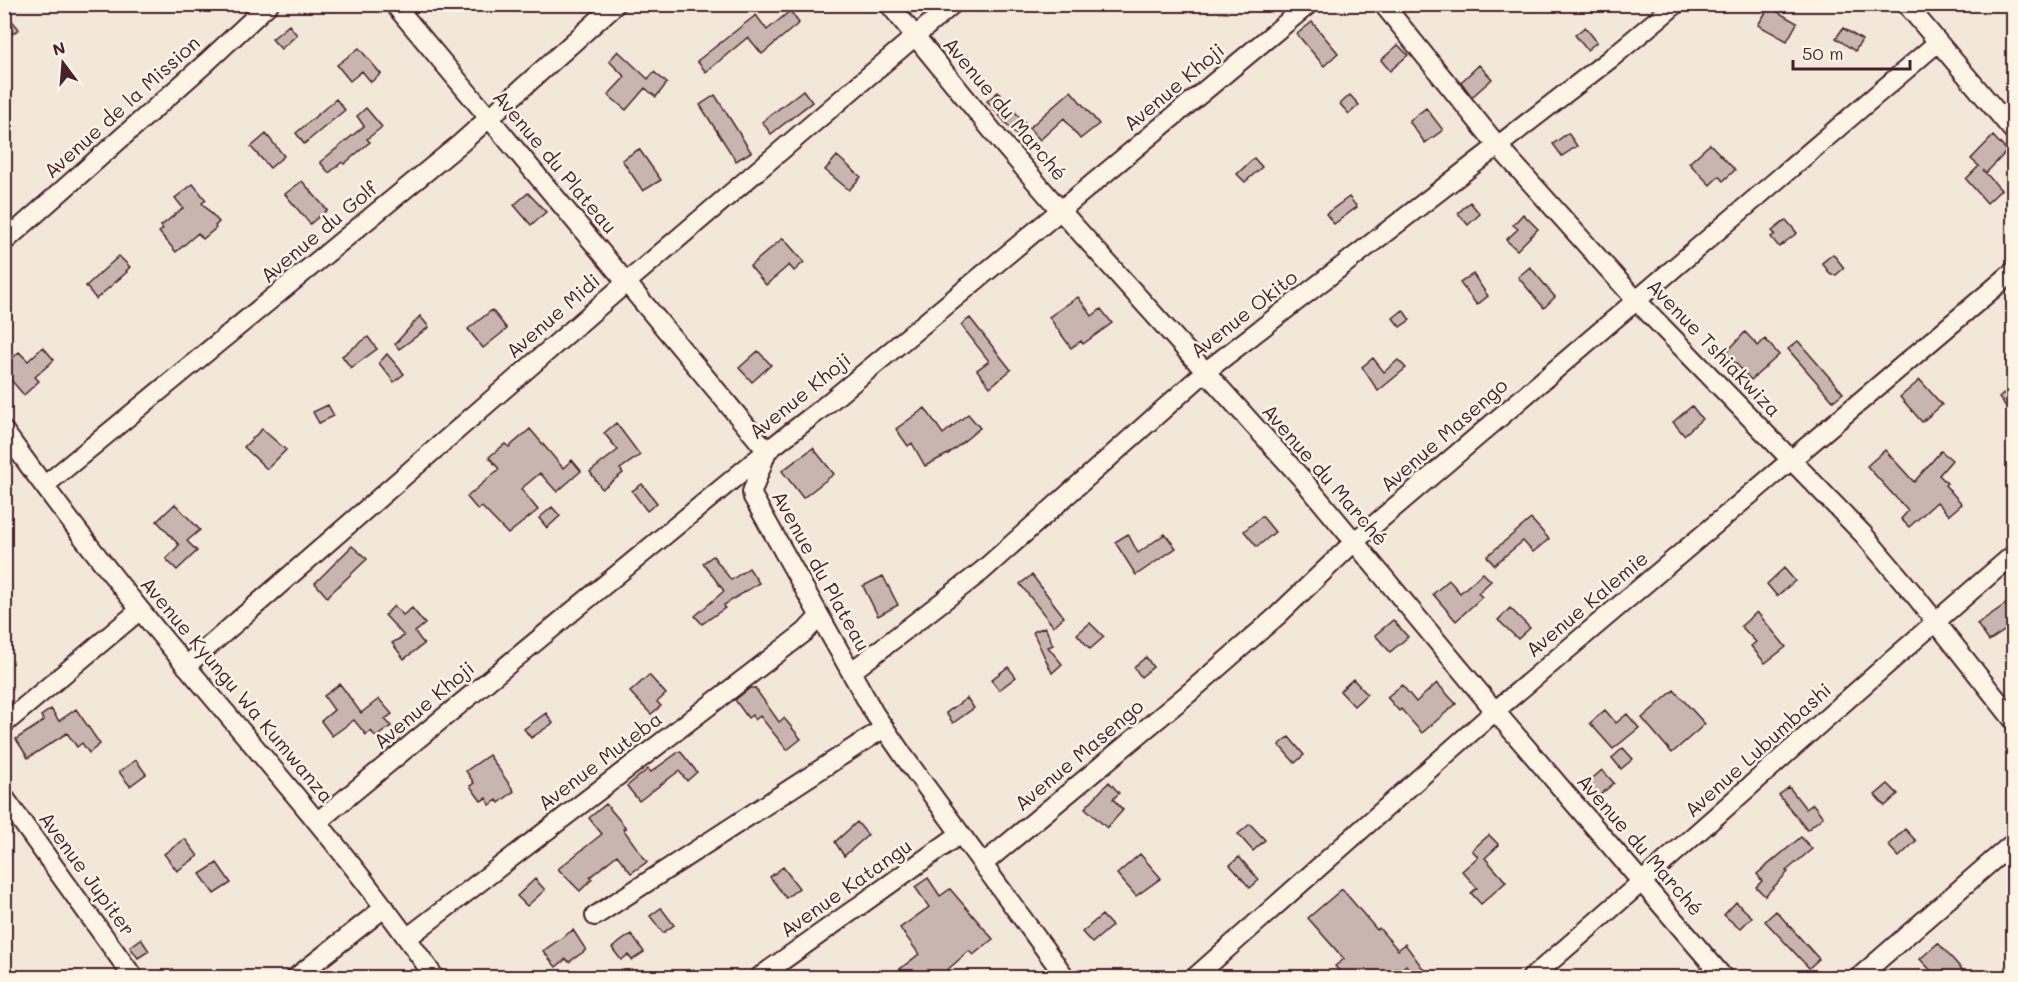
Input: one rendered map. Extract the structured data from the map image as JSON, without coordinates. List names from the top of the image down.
{
  "streets": {
    "street": [
      "Avenue Khoji",
      "Avenue de la Mission",
      "Avenue du Marché",
      "Avenue du Plateau",
      "Avenue du Golf",
      "Avenue Okito",
      "Avenue Midi",
      "Avenue Tshiakwiza",
      "Avenue Masengo",
      "Avenue Kalemie",
      "Avenue Kyungu Wa Kumwanza",
      "Avenue Lubumbashi",
      "Avenue Muteba",
      "Avenue Jupiter",
      "Avenue Katangu"
    ]
  },
  "crossings": [
    ["Avenue Khoji", "Avenue du Marché"],
    ["Avenue Khoji", "Avenue du Plateau"],
    ["Avenue Khoji", "Avenue Kyungu Wa Kumwanza"],
    ["Avenue du Marché", "Avenue Okito"],
    ["Avenue du Marché", "Avenue Midi"],
    ["Avenue du Marché", "Avenue Masengo"],
    ["Avenue du Marché", "Avenue Kalemie"],
    ["Avenue du Marché", "Avenue Lubumbashi"],
    ["Avenue du Plateau", "Avenue du Golf"],
    ["Avenue du Plateau", "Avenue Okito"],
    ["Avenue du Plateau", "Avenue Midi"],
    ["Avenue du Plateau", "Avenue Masengo"],
    ["Avenue du Plateau", "Avenue Muteba"],
    ["Avenue du Plateau", "Avenue Katangu"],
    ["Avenue du Golf", "Avenue Kyungu Wa Kumwanza"],
    ["Avenue Okito", "Avenue Tshiakwiza"],
    ["Avenue Midi", "Avenue Kyungu Wa Kumwanza"],
    ["Avenue Tshiakwiza", "Avenue Masengo"],
    ["Avenue Tshiakwiza", "Avenue Kalemie"],
    ["Avenue Tshiakwiza", "Avenue Lubumbashi"],
    ["Avenue Kyungu Wa Kumwanza", "Avenue Muteba"]
  ],
  "scale_bar": "50 m",
  "north": "top"
}
